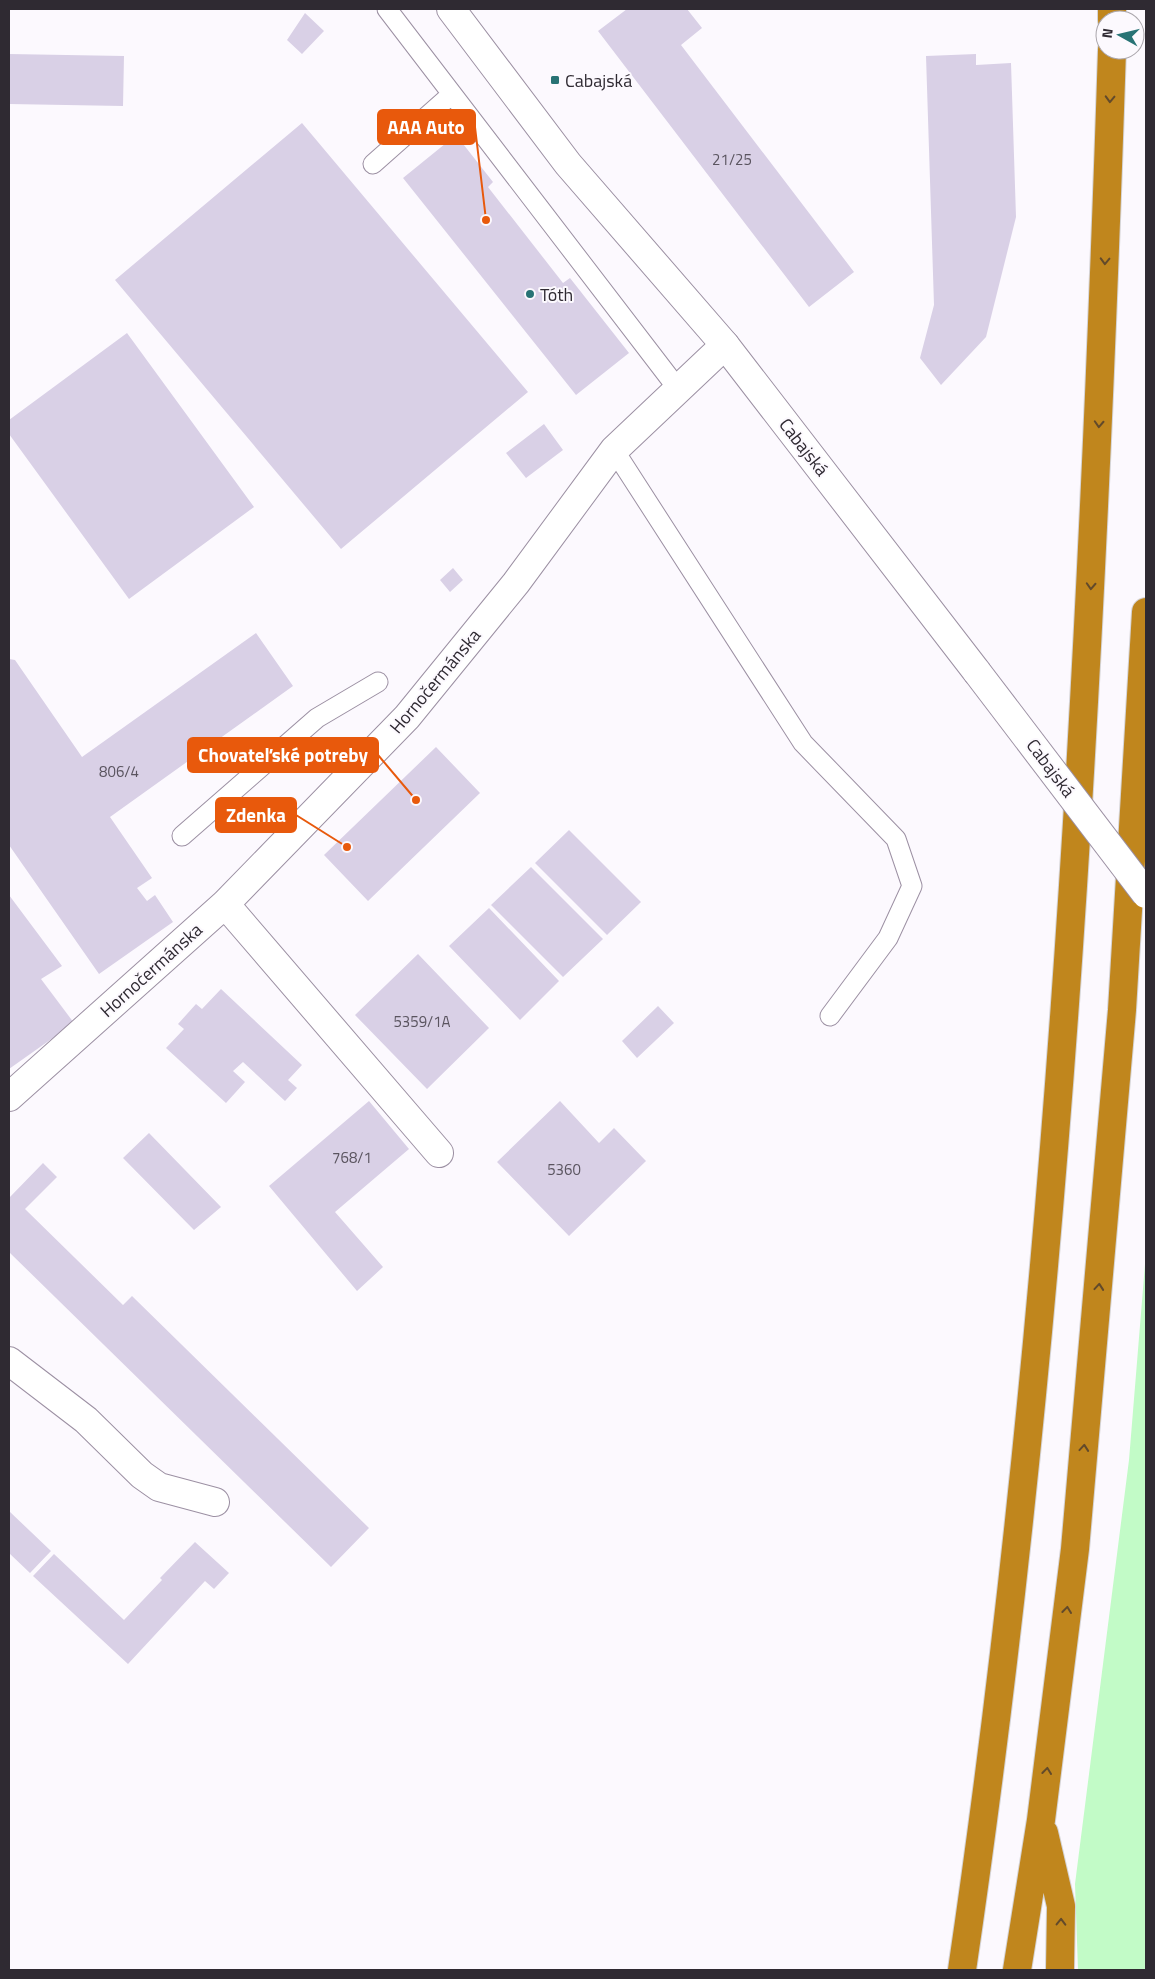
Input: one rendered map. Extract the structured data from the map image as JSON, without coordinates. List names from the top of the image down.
{
  "streets": {
    "street": ["Cabajská", "Hornočermánska"]
  },
  "crossings": [
    ["Cabajská", "Hornočermánska"]
  ],
  "places": {
    "transit": ["Cabajská"],
    "other": [
      "AAA Auto",
      "Tóth",
      "Chovateľské potreby",
      "Zdenka"
    ]
  },
  "house_numbers": [
    "21/25",
    "806/4",
    "5359/1A",
    "768/1",
    "5360"
  ],
  "north": "left"
}
